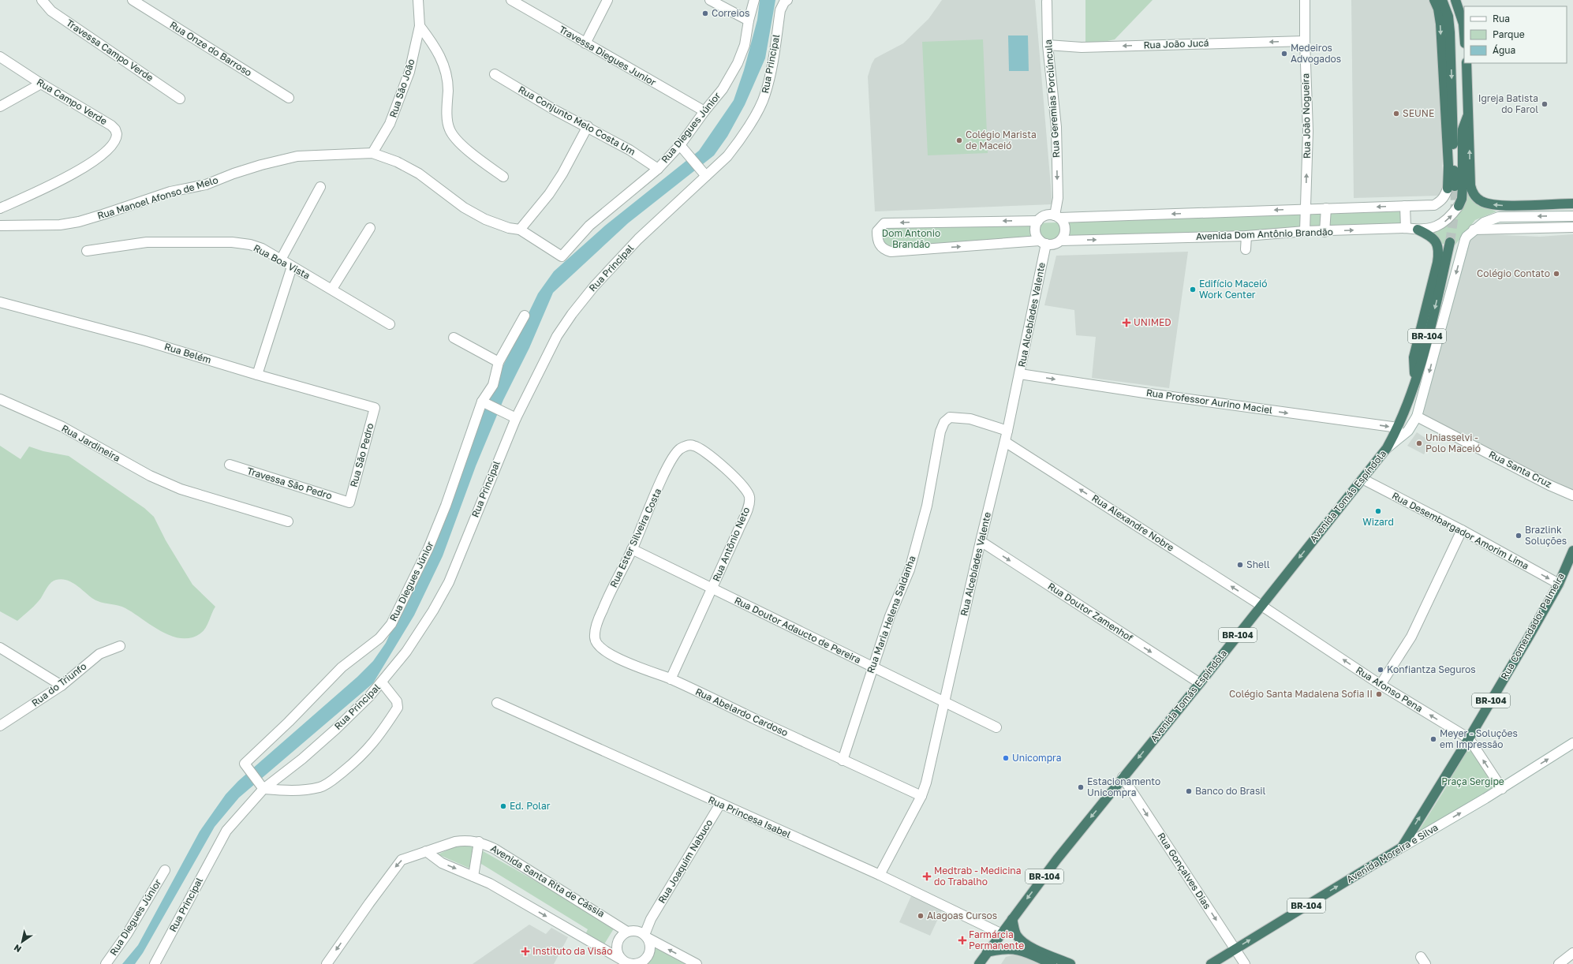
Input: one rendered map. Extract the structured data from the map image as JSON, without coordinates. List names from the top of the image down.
{
  "streets": {
    "highway": [
      "BR-104",
      "Avenida Tomás Espíndola",
      "Rua Comendador Palmeira",
      "Avenida Moreira e Silva"
    ],
    "street": [
      "Rua João Jucá",
      "Rua Onze do Barroso",
      "Travessa Campo Verde",
      "Travessa Diegues Junior",
      "Rua Principal",
      "Rua São João",
      "Rua Geremias Porciúncula",
      "Rua Campo Verde",
      "Rua João Nogueira",
      "Rua Conjunto Melo Costa Um",
      "Rua Diegues Júnior",
      "Rua Manoel Afonso de Melo",
      "Avenida Dom Antônio Brandão",
      "Rua Boa Vista",
      "Rua Alcebíades Valente",
      "Rua Belém",
      "Rua Professor Aurino Maciel",
      "Rua Jardineira",
      "Rua São Pedro",
      "Rua Santa Cruz",
      "Travessa São Pedro",
      "Rua Alexandre Nobre",
      "Rua Desembargador Amorim Lima",
      "Rua Ester Silveira Costa",
      "Rua Antônio Neto",
      "Rua Doutor Zamenhof",
      "Rua Maria Helena Saldanha",
      "Rua Doutor Adaucto de Pereira",
      "Rua do Triunfo",
      "Rua Afonso Pena",
      "Rua Abelardo Cardoso",
      "Rua Princesa Isabel",
      "Rua Joaquim Nabuco",
      "Rua Gonçalves Dias",
      "Avenida Santa Rita de Cássia"
    ]
  },
  "crossings": [
    ["Rua João Jucá", "Rua Geremias Porciúncula"],
    ["Rua João Jucá", "Rua João Nogueira"],
    ["Travessa Diegues Junior", "Rua Diegues Júnior"],
    ["Rua Principal", "Rua Diegues Júnior"],
    ["Rua São João", "Rua Manoel Afonso de Melo"],
    ["Rua Geremias Porciúncula", "Avenida Dom Antônio Brandão"],
    ["Rua Geremias Porciúncula", "Rua Alcebíades Valente"],
    ["Rua João Nogueira", "Avenida Dom Antônio Brandão"],
    ["Rua Conjunto Melo Costa Um", "Rua Diegues Júnior"],
    ["Rua Diegues Júnior", "Rua Manoel Afonso de Melo"],
    ["Avenida Dom Antônio Brandão", "Rua Alcebíades Valente"],
    ["Rua Alcebíades Valente", "Rua Professor Aurino Maciel"],
    ["Rua Alcebíades Valente", "Rua Alexandre Nobre"],
    ["Rua Alcebíades Valente", "Rua Doutor Zamenhof"],
    ["Rua Alcebíades Valente", "Rua Maria Helena Saldanha"],
    ["Rua Alcebíades Valente", "Rua Doutor Adaucto de Pereira"],
    ["Rua Alcebíades Valente", "Rua Abelardo Cardoso"],
    ["Rua Alcebíades Valente", "Rua Princesa Isabel"],
    ["BR-104", "Rua Professor Aurino Maciel"],
    ["BR-104", "Avenida Tomás Espíndola"],
    ["Rua Belém", "Rua São Pedro"],
    ["Rua Professor Aurino Maciel", "Avenida Tomás Espíndola"],
    ["Rua São Pedro", "Travessa São Pedro"],
    ["Avenida Tomás Espíndola", "Rua Alexandre Nobre"],
    ["Avenida Tomás Espíndola", "Rua Desembargador Amorim Lima"],
    ["Avenida Tomás Espíndola", "Rua Doutor Zamenhof"],
    ["Avenida Tomás Espíndola", "Rua Afonso Pena"],
    ["Avenida Tomás Espíndola", "Rua Princesa Isabel"],
    ["Avenida Tomás Espíndola", "Rua Gonçalves Dias"],
    ["Rua Alexandre Nobre", "Rua Afonso Pena"],
    ["Rua Desembargador Amorim Lima", "Rua Comendador Palmeira"],
    ["Rua Ester Silveira Costa", "Rua Antônio Neto"],
    ["Rua Ester Silveira Costa", "Rua Doutor Adaucto de Pereira"],
    ["Rua Ester Silveira Costa", "Rua Abelardo Cardoso"],
    ["Rua Antônio Neto", "Rua Doutor Adaucto de Pereira"],
    ["Rua Antônio Neto", "Rua Abelardo Cardoso"],
    ["Rua Maria Helena Saldanha", "Rua Doutor Adaucto de Pereira"],
    ["Rua Maria Helena Saldanha", "Rua Abelardo Cardoso"],
    ["Rua Comendador Palmeira", "Rua Afonso Pena"],
    ["Rua Comendador Palmeira", "Avenida Moreira e Silva"],
    ["Rua Afonso Pena", "Avenida Moreira e Silva"],
    ["Rua Princesa Isabel", "Rua Joaquim Nabuco"],
    ["Avenida Moreira e Silva", "Rua Gonçalves Dias"],
    ["Rua Joaquim Nabuco", "Avenida Santa Rita de Cássia"]
  ],
  "one_way": [
    "Rua João Jucá",
    "Rua Geremias Porciúncula",
    "Rua João Nogueira",
    "Rua Professor Aurino Maciel",
    "Avenida Tomás Espíndola",
    "Rua Alexandre Nobre",
    "Rua Desembargador Amorim Lima",
    "Rua Doutor Zamenhof",
    "Rua Comendador Palmeira",
    "Rua Afonso Pena",
    "Avenida Moreira e Silva",
    "Rua Gonçalves Dias",
    "Avenida Santa Rita de Cássia"
  ],
  "parks": ["Dom Antonio Brandão", "Praça Sergipe"],
  "places": {
    "other": [
      "Correios",
      "Medeiros Advogados",
      "Igreja Batista do Farol",
      "SEUNE",
      "Colégio Marista de Maceió",
      "Colégio Contato",
      "Edifício Maceió Work Center",
      "Uniasselvi - Polo Maceió",
      "Wizard",
      "Brazlink Soluções",
      "Shell",
      "Konfiantza Seguros",
      "Colégio Santa Madalena Sofia II",
      "Meyer - Soluções em Impressão",
      "Unicompra",
      "Estacionamento Unicompra",
      "Banco do Brasil",
      "Ed. Polar",
      "Alagoas Cursos"
    ],
    "health": [
      "UNIMED",
      "Medtrab - Medicina do Trabalho",
      "Farmárcia Permanente",
      "Instituto da Visão"
    ]
  },
  "legend": ["Rua", "Parque", "Água"],
  "north": "bottom left"
}
